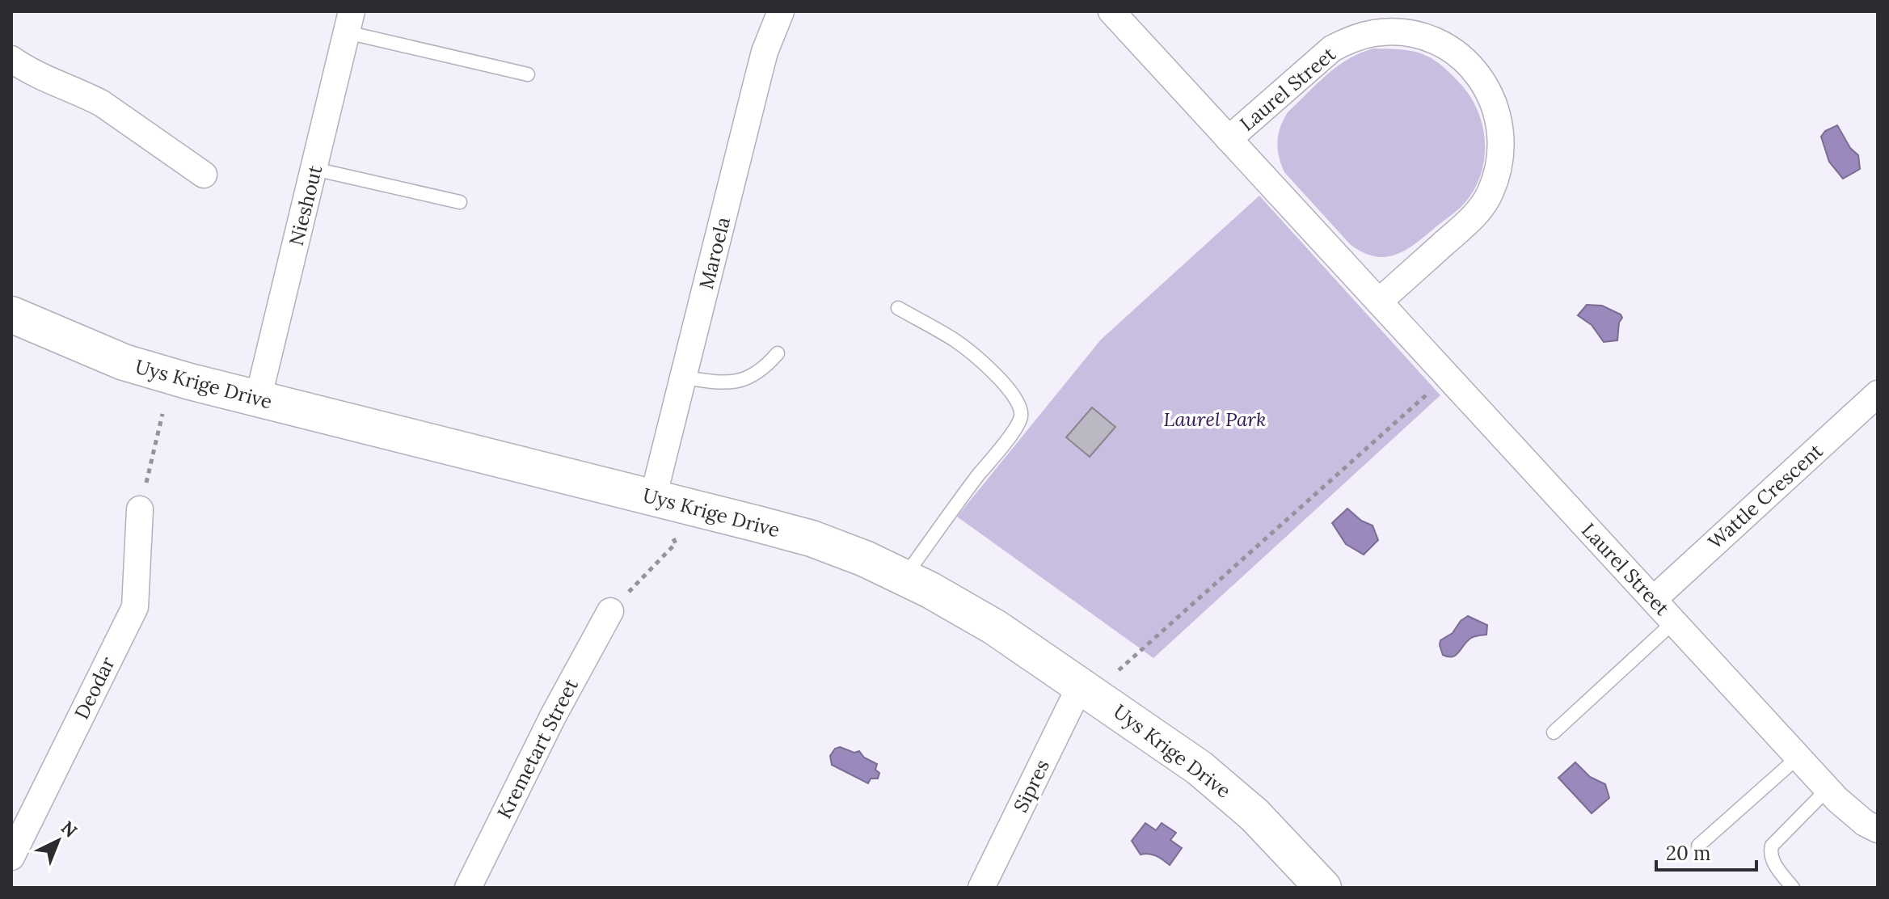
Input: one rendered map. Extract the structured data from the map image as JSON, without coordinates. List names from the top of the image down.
{
  "streets": {
    "street": [
      "Laurel Street",
      "Nieshout",
      "Maroela",
      "Uys Krige Drive",
      "Wattle Crescent",
      "Deodar",
      "Kremetart Street",
      "Sipres"
    ]
  },
  "crossings": [
    ["Laurel Street", "Wattle Crescent"],
    ["Nieshout", "Uys Krige Drive"],
    ["Maroela", "Uys Krige Drive"],
    ["Uys Krige Drive", "Sipres"]
  ],
  "parks": ["Laurel Park"],
  "scale_bar": "20 m",
  "north": "top right"
}
